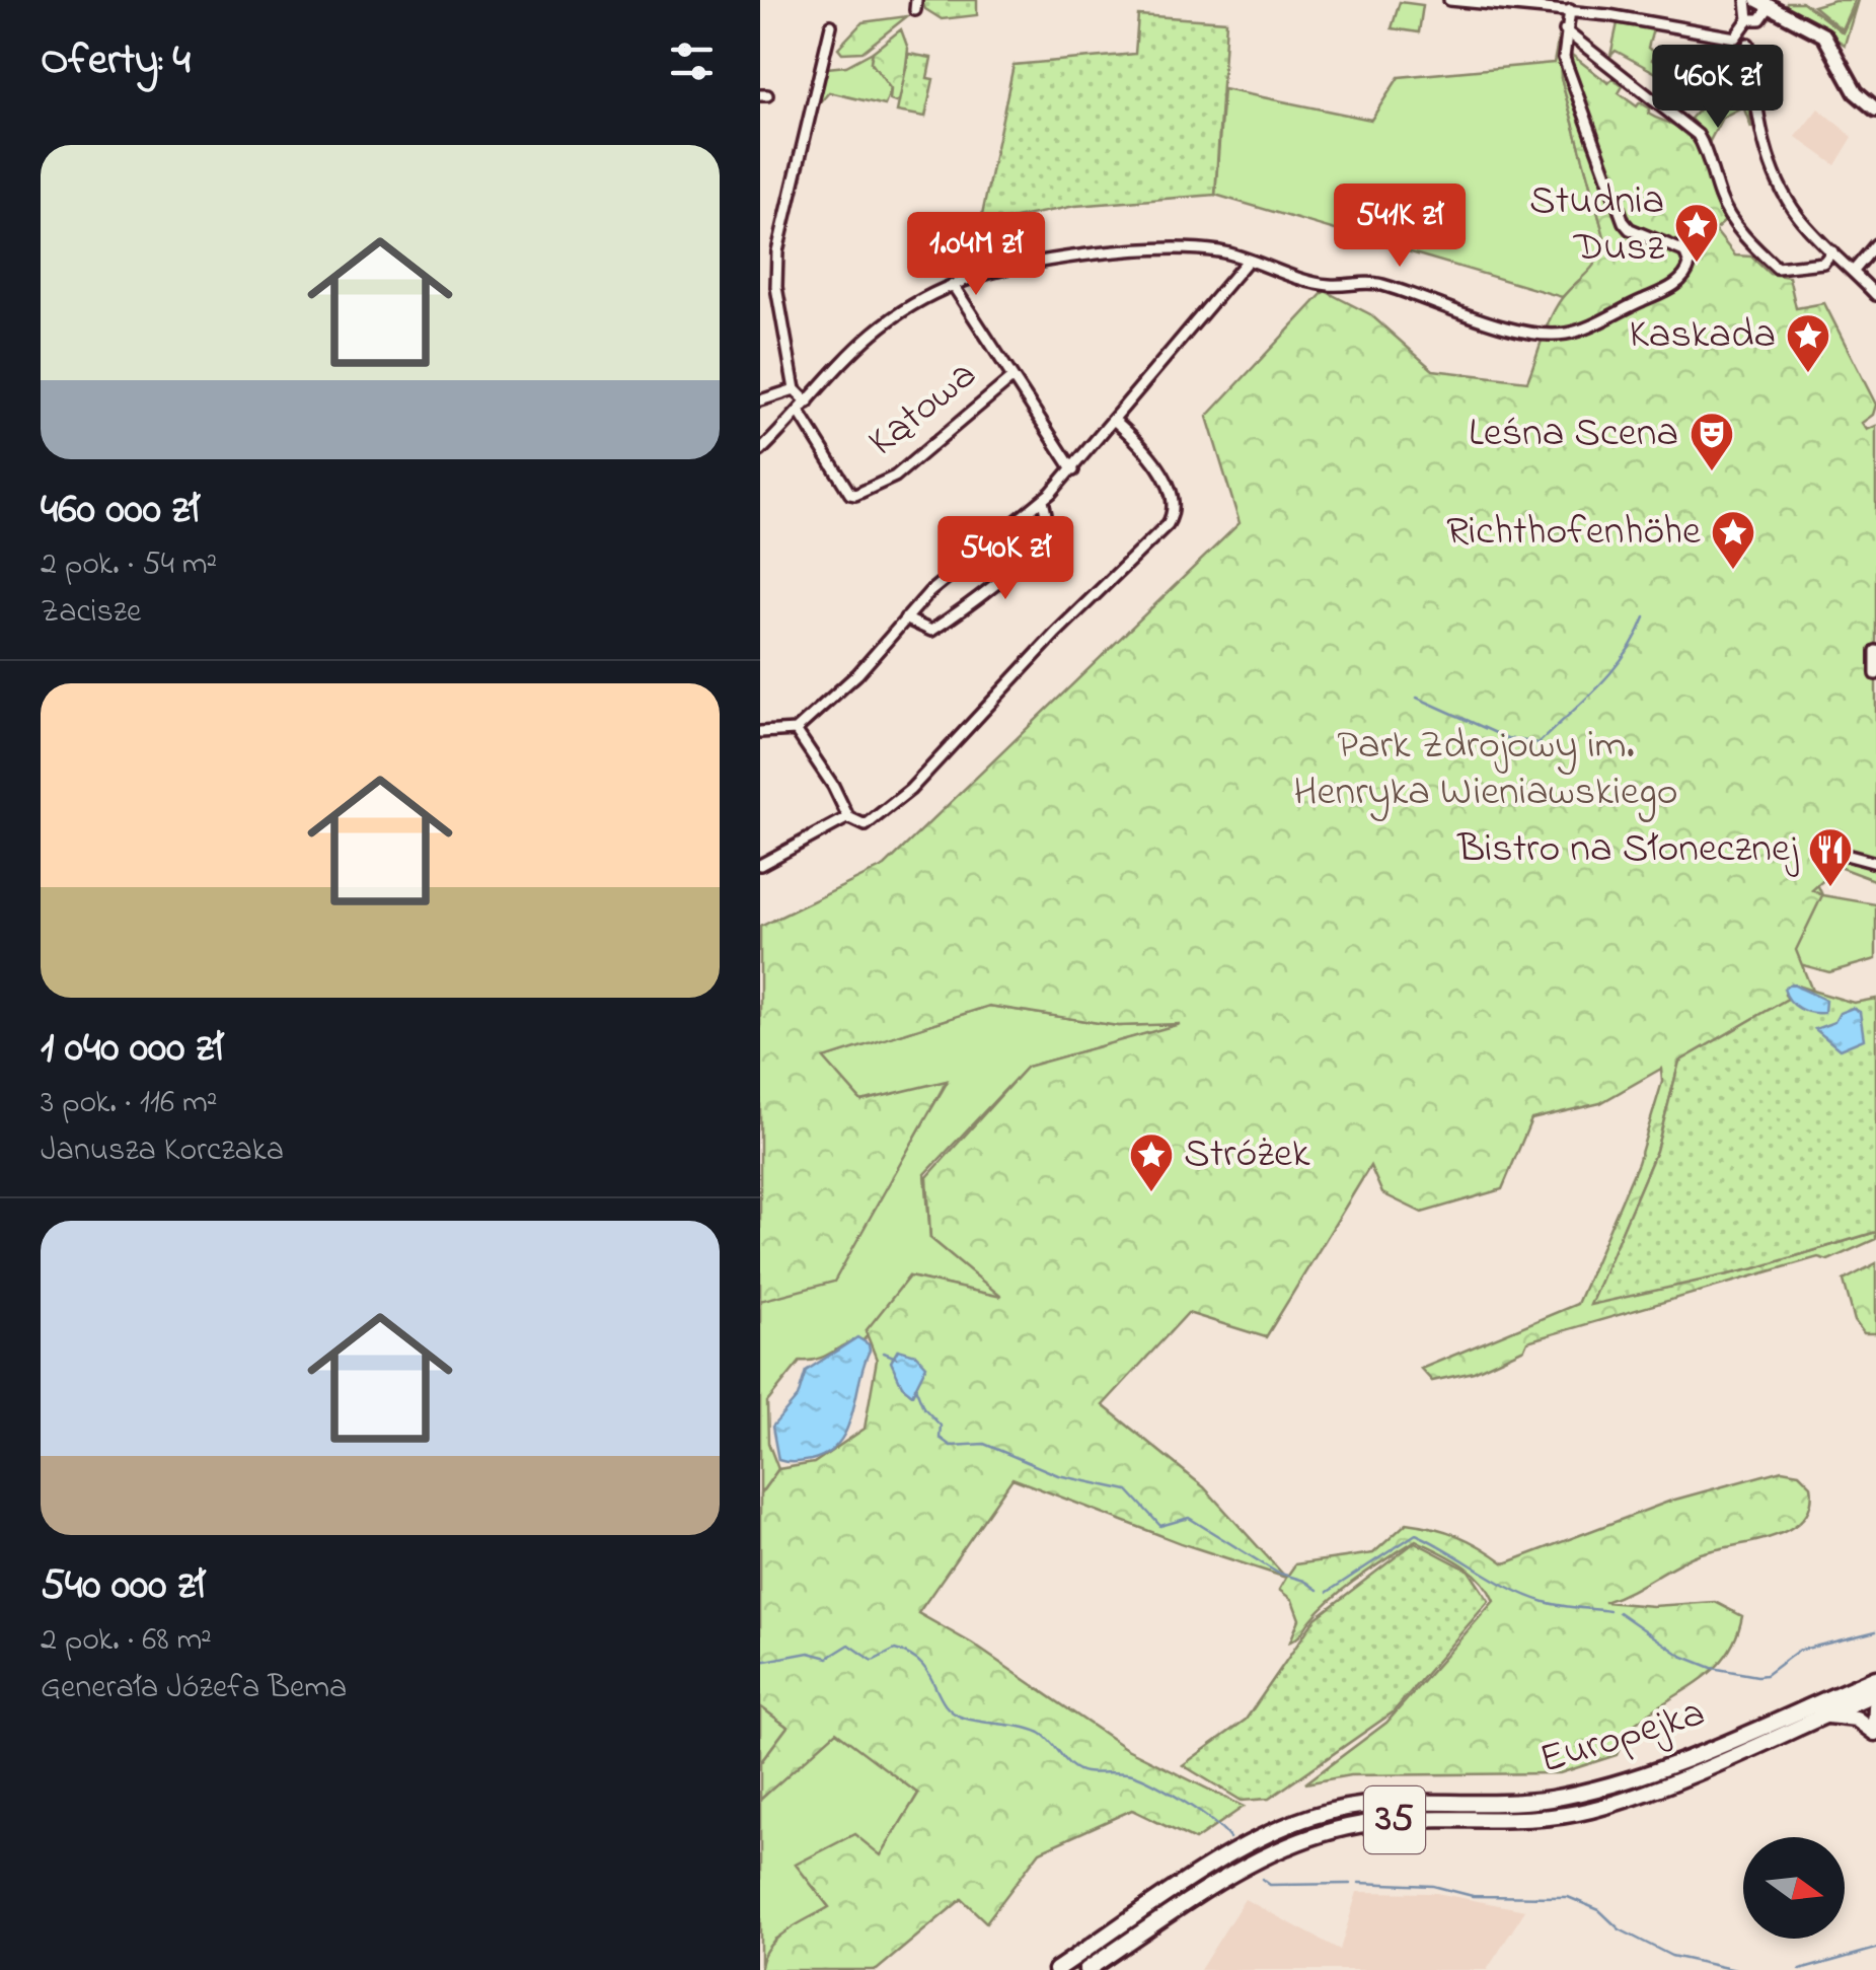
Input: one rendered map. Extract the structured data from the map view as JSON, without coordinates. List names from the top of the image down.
{
  "streets": {
    "main road": ["Europejka", "35"],
    "street": ["Kątowa"]
  },
  "parks": ["Park Zdrojowy im. Henryka Wieniawskiego"],
  "places": {
    "place": [
      "Studnia Dusz",
      "Kaskada",
      "Richthofenhöhe",
      "Stróżek"
    ],
    "theatre": ["Leśna Scena"],
    "restaurant": ["Bistro na Słonecznej"]
  },
  "north": "right",
  "page": {
    "heading": "Oferty: 4",
    "price": [
      "460K zł",
      "541K zł",
      "1.04M zł",
      "540K zł"
    ],
    "list": [
      {
        "name": "460 000 zł",
        "note": "2 pok. · 54 m² · Zacisze"
      },
      {
        "name": "1 040 000 zł",
        "note": "3 pok. · 116 m² · Janusza Korczaka"
      },
      {
        "name": "540 000 zł",
        "note": "2 pok. · 68 m² · Generała Józefa Bema"
      }
    ]
  }
}
